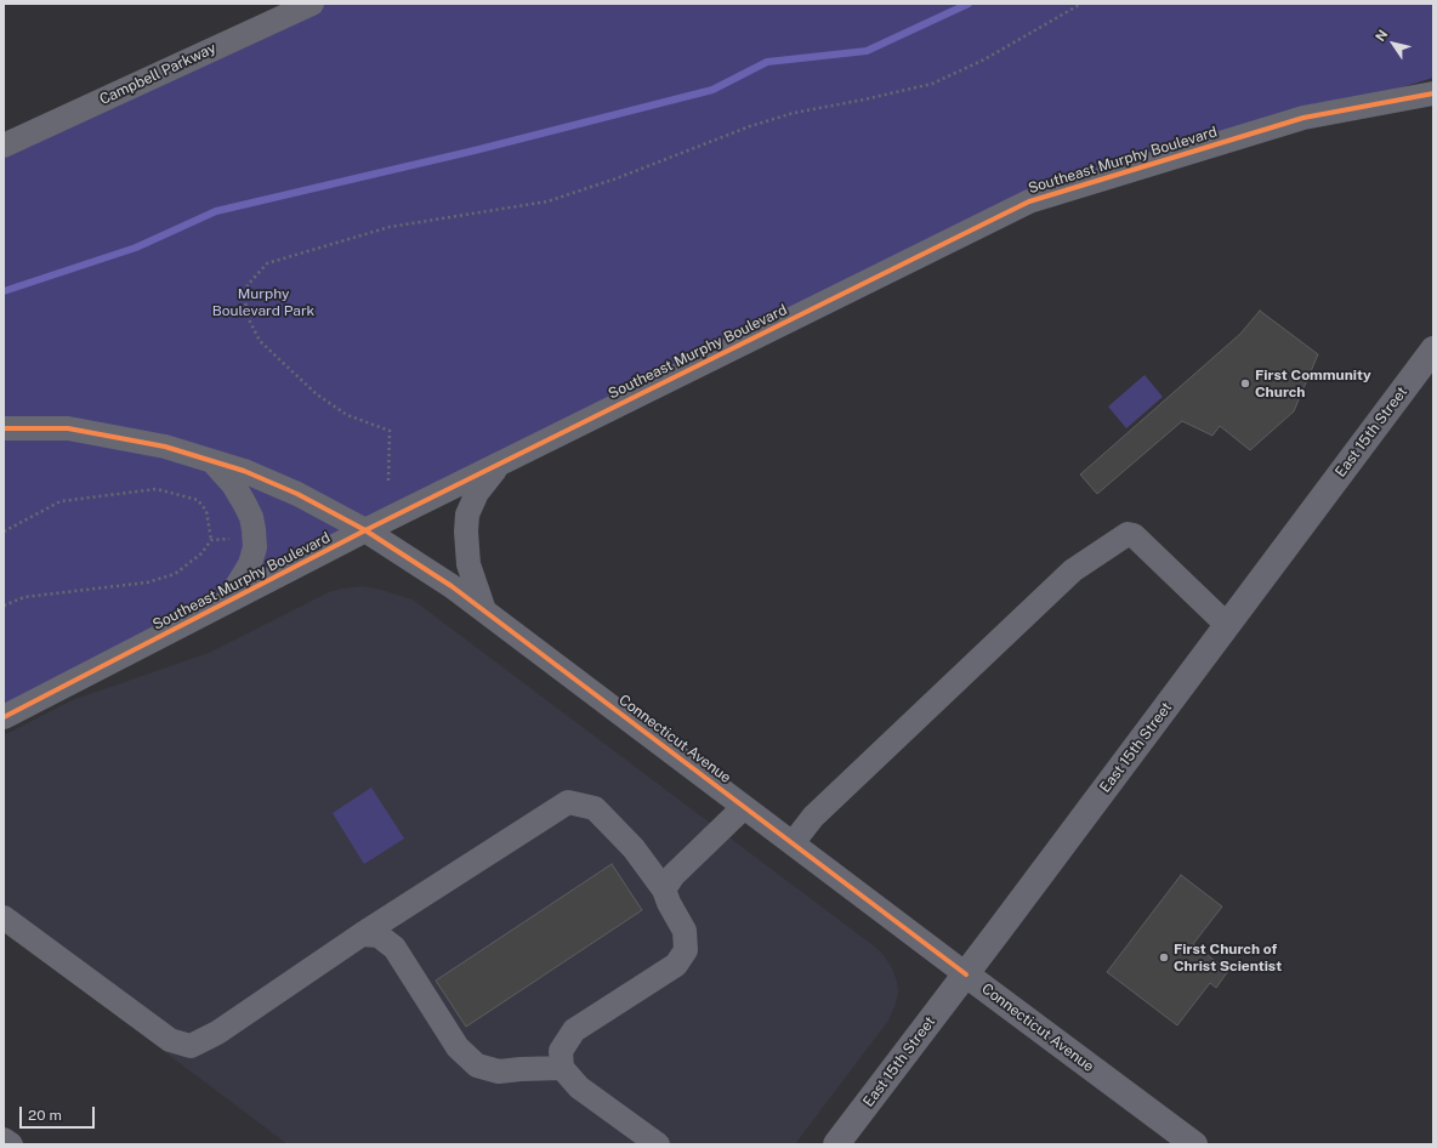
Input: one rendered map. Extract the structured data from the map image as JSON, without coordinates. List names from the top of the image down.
{
  "streets": {
    "main road": ["East 15th Street", "Connecticut Avenue"],
    "street": ["Campbell Parkway", "Southeast Murphy Boulevard"]
  },
  "crossings": [
    ["Southeast Murphy Boulevard", "Connecticut Avenue"],
    ["East 15th Street", "Connecticut Avenue"]
  ],
  "parks": ["Murphy Boulevard Park"],
  "places": ["First Community Church", "First Church of Christ Scientist"],
  "scale_bar": "20 m",
  "north": "top left"
}
